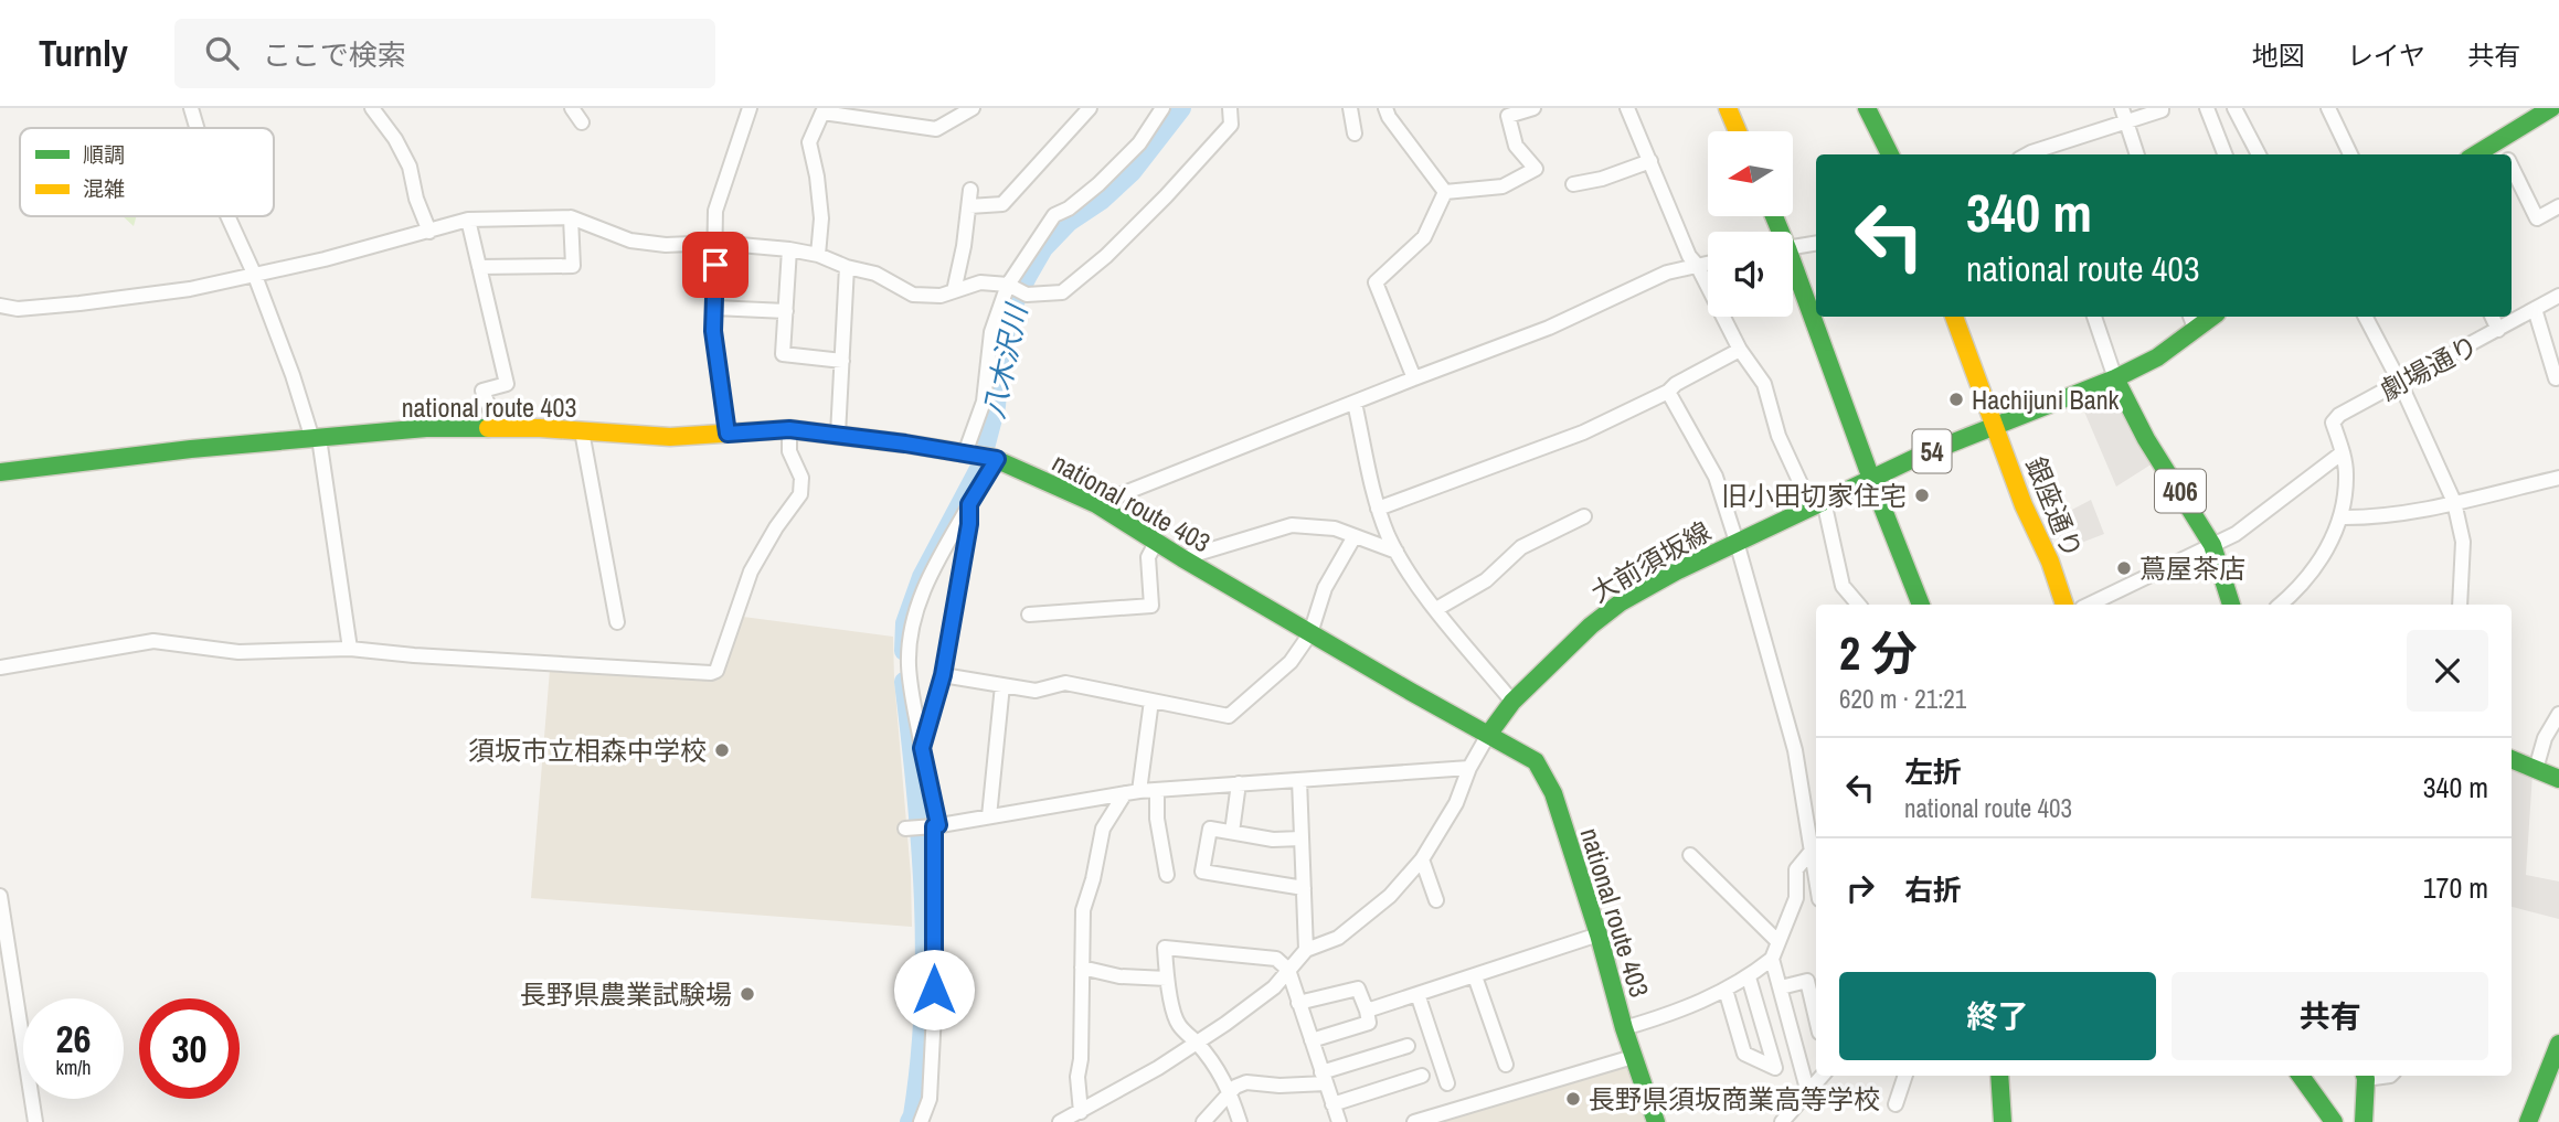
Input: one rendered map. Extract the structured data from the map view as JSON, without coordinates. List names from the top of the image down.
{
  "streets": {
    "main road": [
      "national route 403",
      "54",
      "406",
      "銀座通り",
      "大前須坂線"
    ],
    "street": ["劇場通り"]
  },
  "crossings": [
    ["national route 403", "大前須坂線"],
    ["54", "406"],
    ["54", "銀座通り"],
    ["54", "大前須坂線"]
  ],
  "water": ["八木沢川"],
  "places": [
    "Hachijuni Bank",
    "旧小田切家住宅",
    "蔦屋茶店",
    "須坂市立相森中学校",
    "長野県農業試験場",
    "長野県須坂商業高等学校"
  ],
  "legend": ["順調", "混雑"],
  "north": "left",
  "page": {
    "header": "Turnly",
    "search": "ここで検索",
    "nav": ["地図", "レイヤ", "共有"],
    "turn": ["340 m", "national route 403"],
    "heading": ["2 分", "620 m · 21:21"],
    "list": [
      {
        "name": "左折",
        "note": "national route 403",
        "value": "340 m"
      },
      {
        "name": "右折",
        "value": "170 m"
      }
    ],
    "buttons": ["終了", "共有"],
    "speed": "26 km/h",
    "limit": "30"
  }
}
